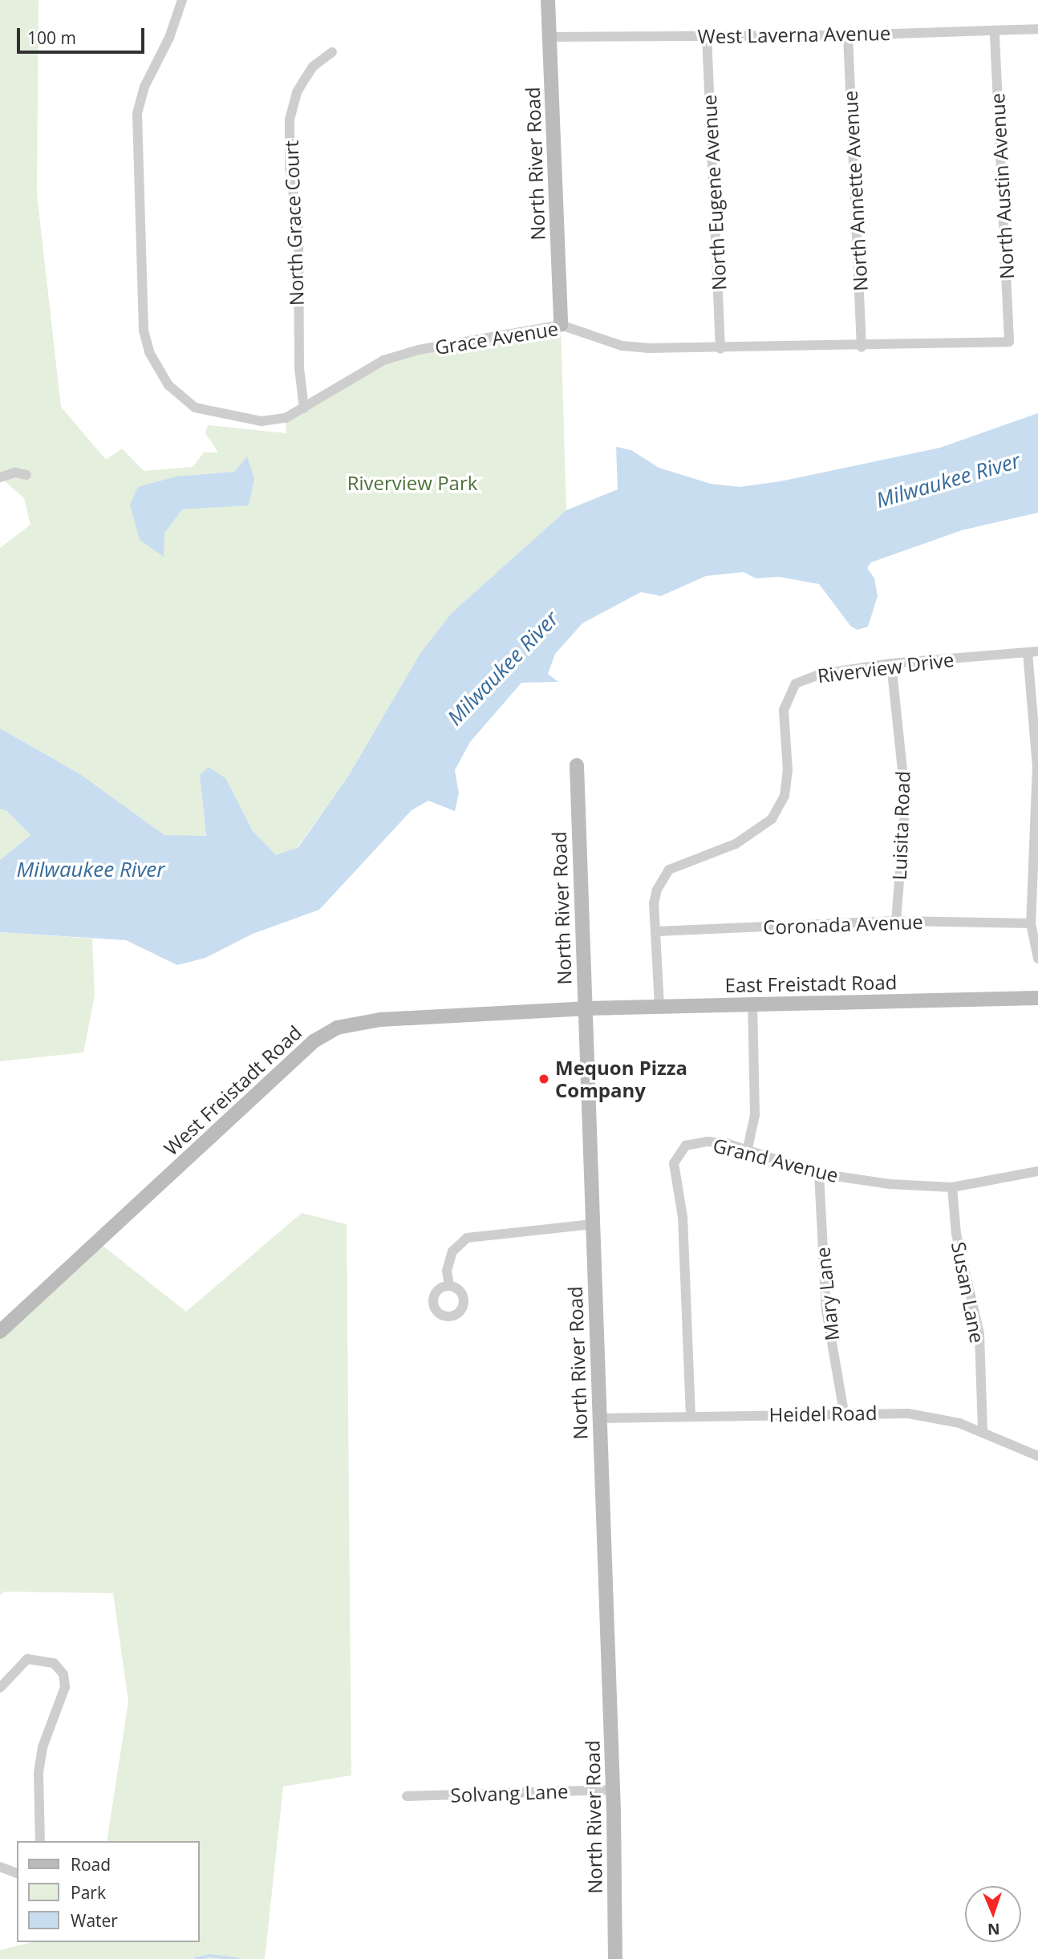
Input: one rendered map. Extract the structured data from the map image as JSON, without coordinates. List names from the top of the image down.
{
  "streets": {
    "street": [
      "West Laverna Avenue",
      "North River Road",
      "North Austin Avenue",
      "North Annette Avenue",
      "North Eugene Avenue",
      "North Grace Court",
      "Grace Avenue",
      "Riverview Drive",
      "Luisita Road",
      "Coronada Avenue",
      "East Freistadt Road",
      "West Freistadt Road",
      "Grand Avenue",
      "Susan Lane",
      "Mary Lane",
      "Heidel Road",
      "Solvang Lane"
    ]
  },
  "crossings": [
    ["West Laverna Avenue", "North River Road"],
    ["West Laverna Avenue", "North Austin Avenue"],
    ["West Laverna Avenue", "North Annette Avenue"],
    ["West Laverna Avenue", "North Eugene Avenue"],
    ["North River Road", "Grace Avenue"],
    ["North River Road", "East Freistadt Road"],
    ["North River Road", "West Freistadt Road"],
    ["North River Road", "Heidel Road"],
    ["North River Road", "Solvang Lane"],
    ["North Austin Avenue", "Grace Avenue"],
    ["North Annette Avenue", "Grace Avenue"],
    ["North Eugene Avenue", "Grace Avenue"],
    ["North Grace Court", "Grace Avenue"],
    ["Riverview Drive", "Luisita Road"],
    ["Riverview Drive", "Coronada Avenue"],
    ["Riverview Drive", "East Freistadt Road"],
    ["Luisita Road", "Coronada Avenue"],
    ["East Freistadt Road", "West Freistadt Road"],
    ["Grand Avenue", "Susan Lane"],
    ["Grand Avenue", "Mary Lane"],
    ["Grand Avenue", "Heidel Road"],
    ["Susan Lane", "Heidel Road"],
    ["Mary Lane", "Heidel Road"]
  ],
  "water": ["Milwaukee River"],
  "parks": ["Riverview Park"],
  "places": ["Mequon Pizza Company"],
  "legend": ["Road", "Park", "Water"],
  "scale_bar": "100 m",
  "north": "bottom"
}
